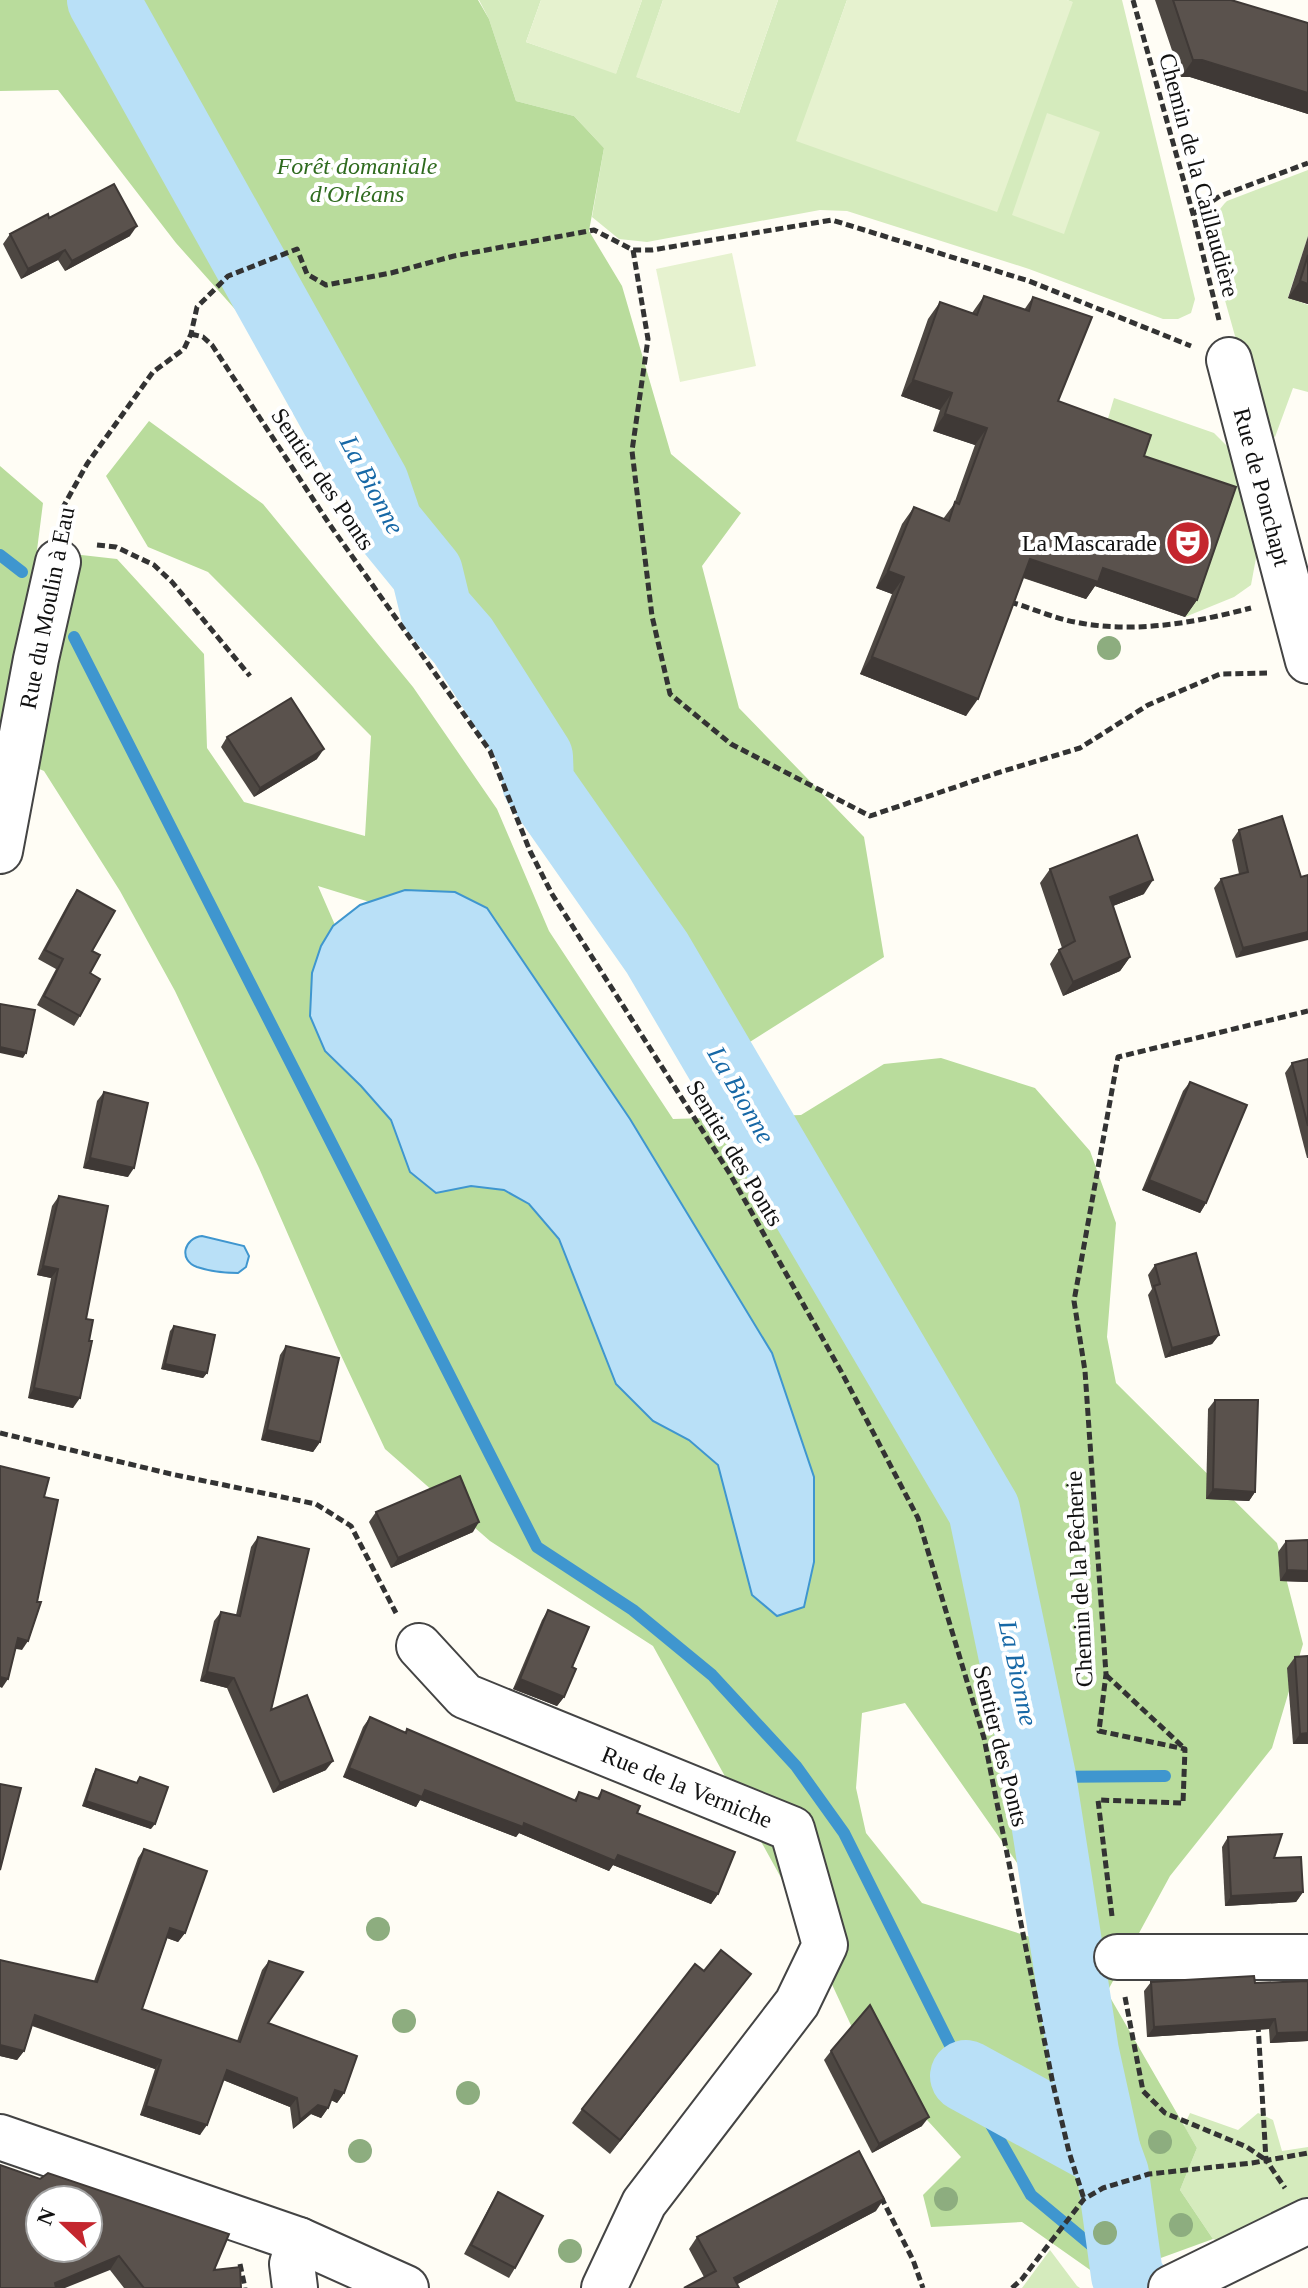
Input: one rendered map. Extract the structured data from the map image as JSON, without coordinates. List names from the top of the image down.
{
  "streets": {
    "street": ["Rue de Ponchapt", "Rue du Moulin à Eau", "Rue de la Verniche"],
    "path": ["Chemin de la Caillaudière", "Sentier des Ponts", "Chemin de la Pêcherie"]
  },
  "crossings": [
    ["Chemin de la Caillaudière", "Rue de Ponchapt"],
    ["Sentier des Ponts", "Rue du Moulin à Eau"]
  ],
  "water": ["La Bionne"],
  "parks": ["Forêt domaniale d'Orléans"],
  "places": {
    "theatre": ["La Mascarade"]
  },
  "north": "left"
}
